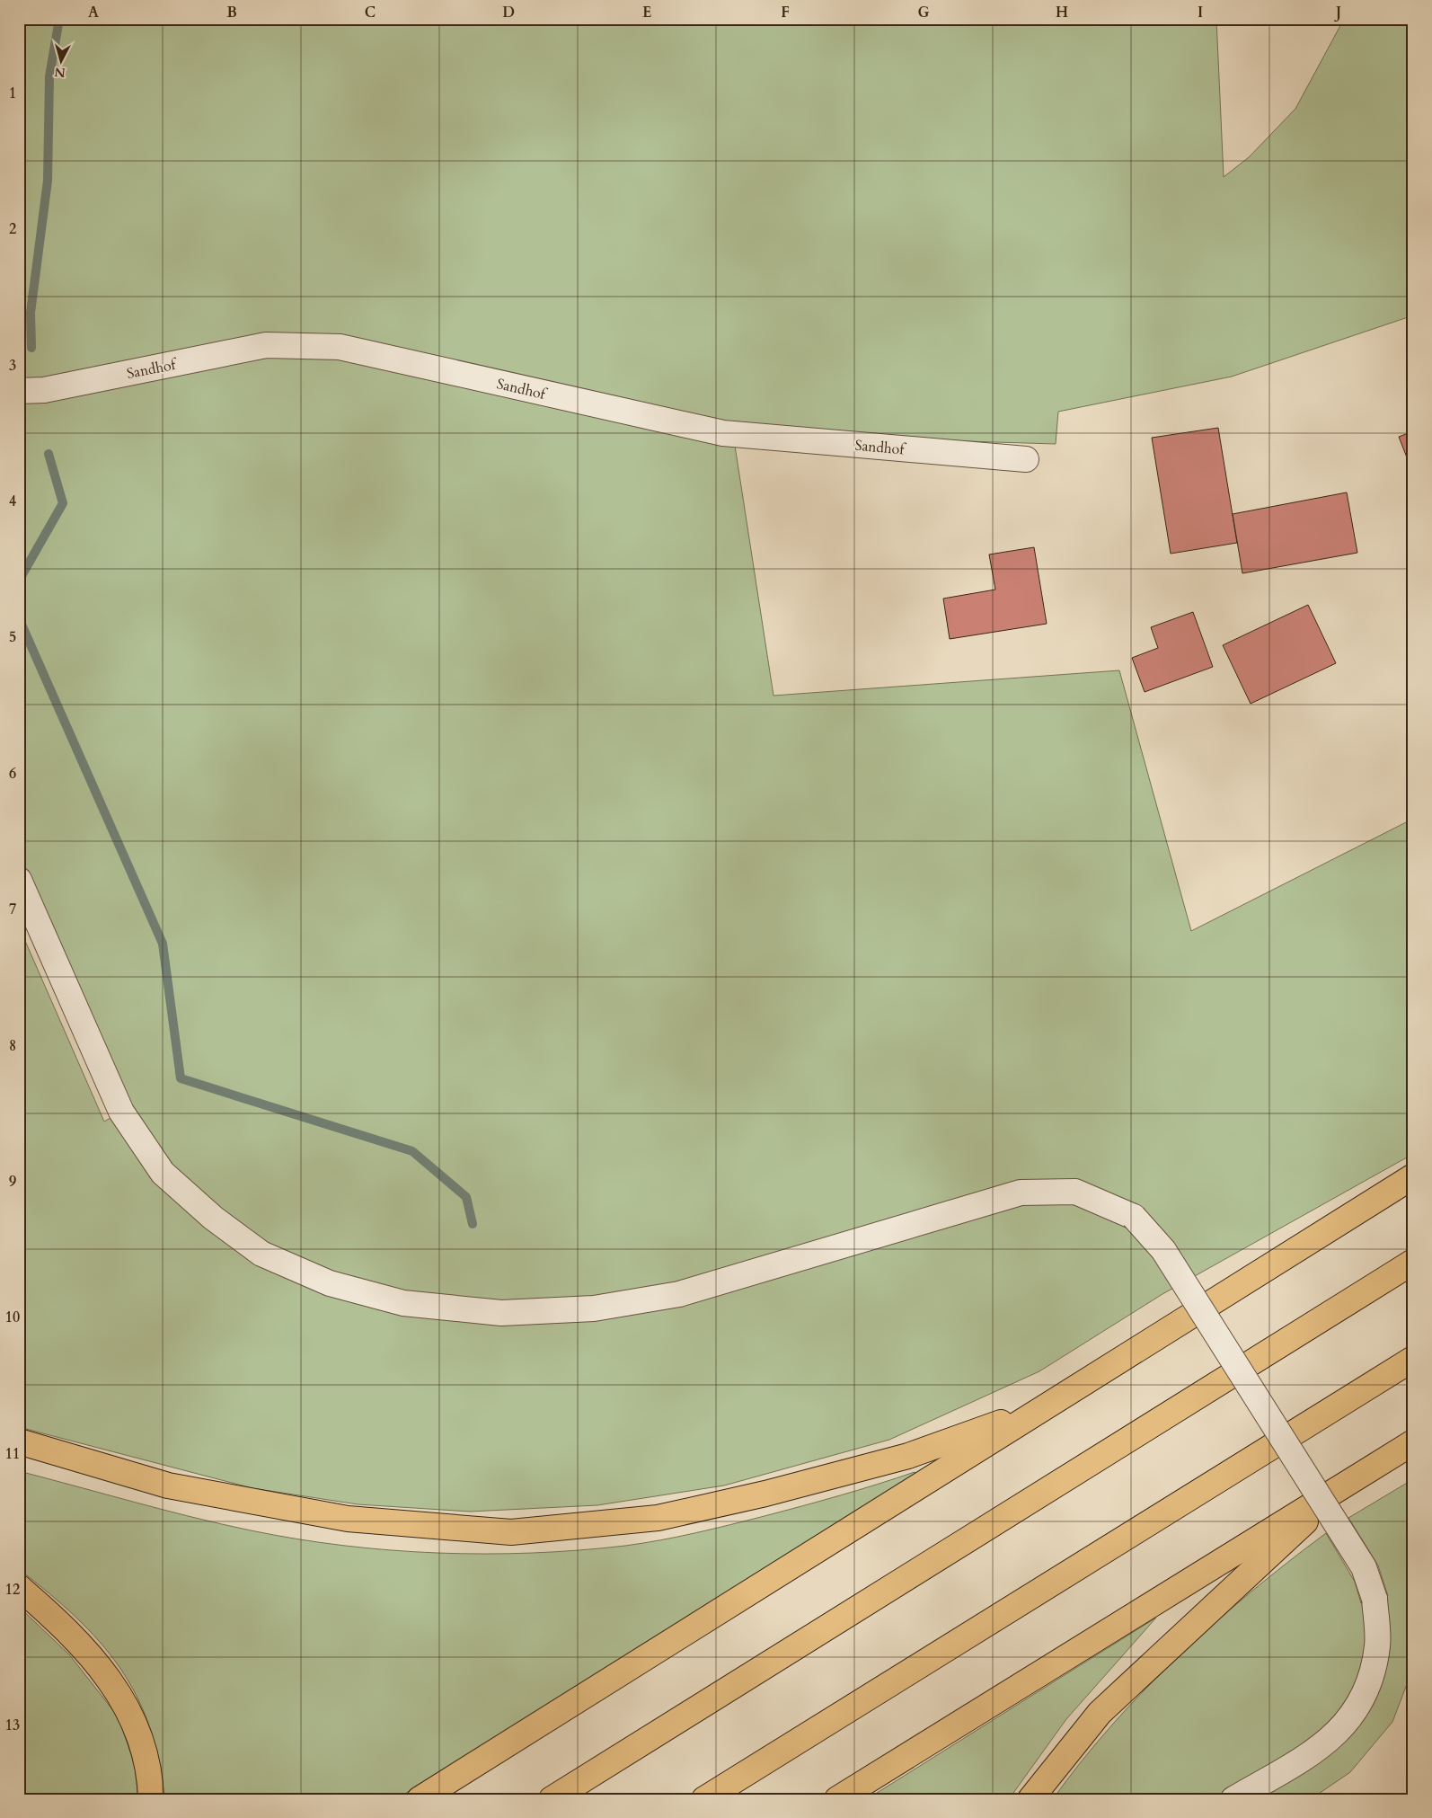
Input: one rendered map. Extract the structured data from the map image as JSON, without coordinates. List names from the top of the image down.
{
  "streets": {
    "street": ["Sandhof"]
  },
  "north": "bottom",
  "grid": {
    "columns": [
      "A",
      "B",
      "C",
      "D",
      "E",
      "F",
      "G",
      "H",
      "I",
      "J"
    ],
    "rows": [
      "1",
      "2",
      "3",
      "4",
      "5",
      "6",
      "7",
      "8",
      "9",
      "10",
      "11",
      "12",
      "13"
    ]
  }
}
